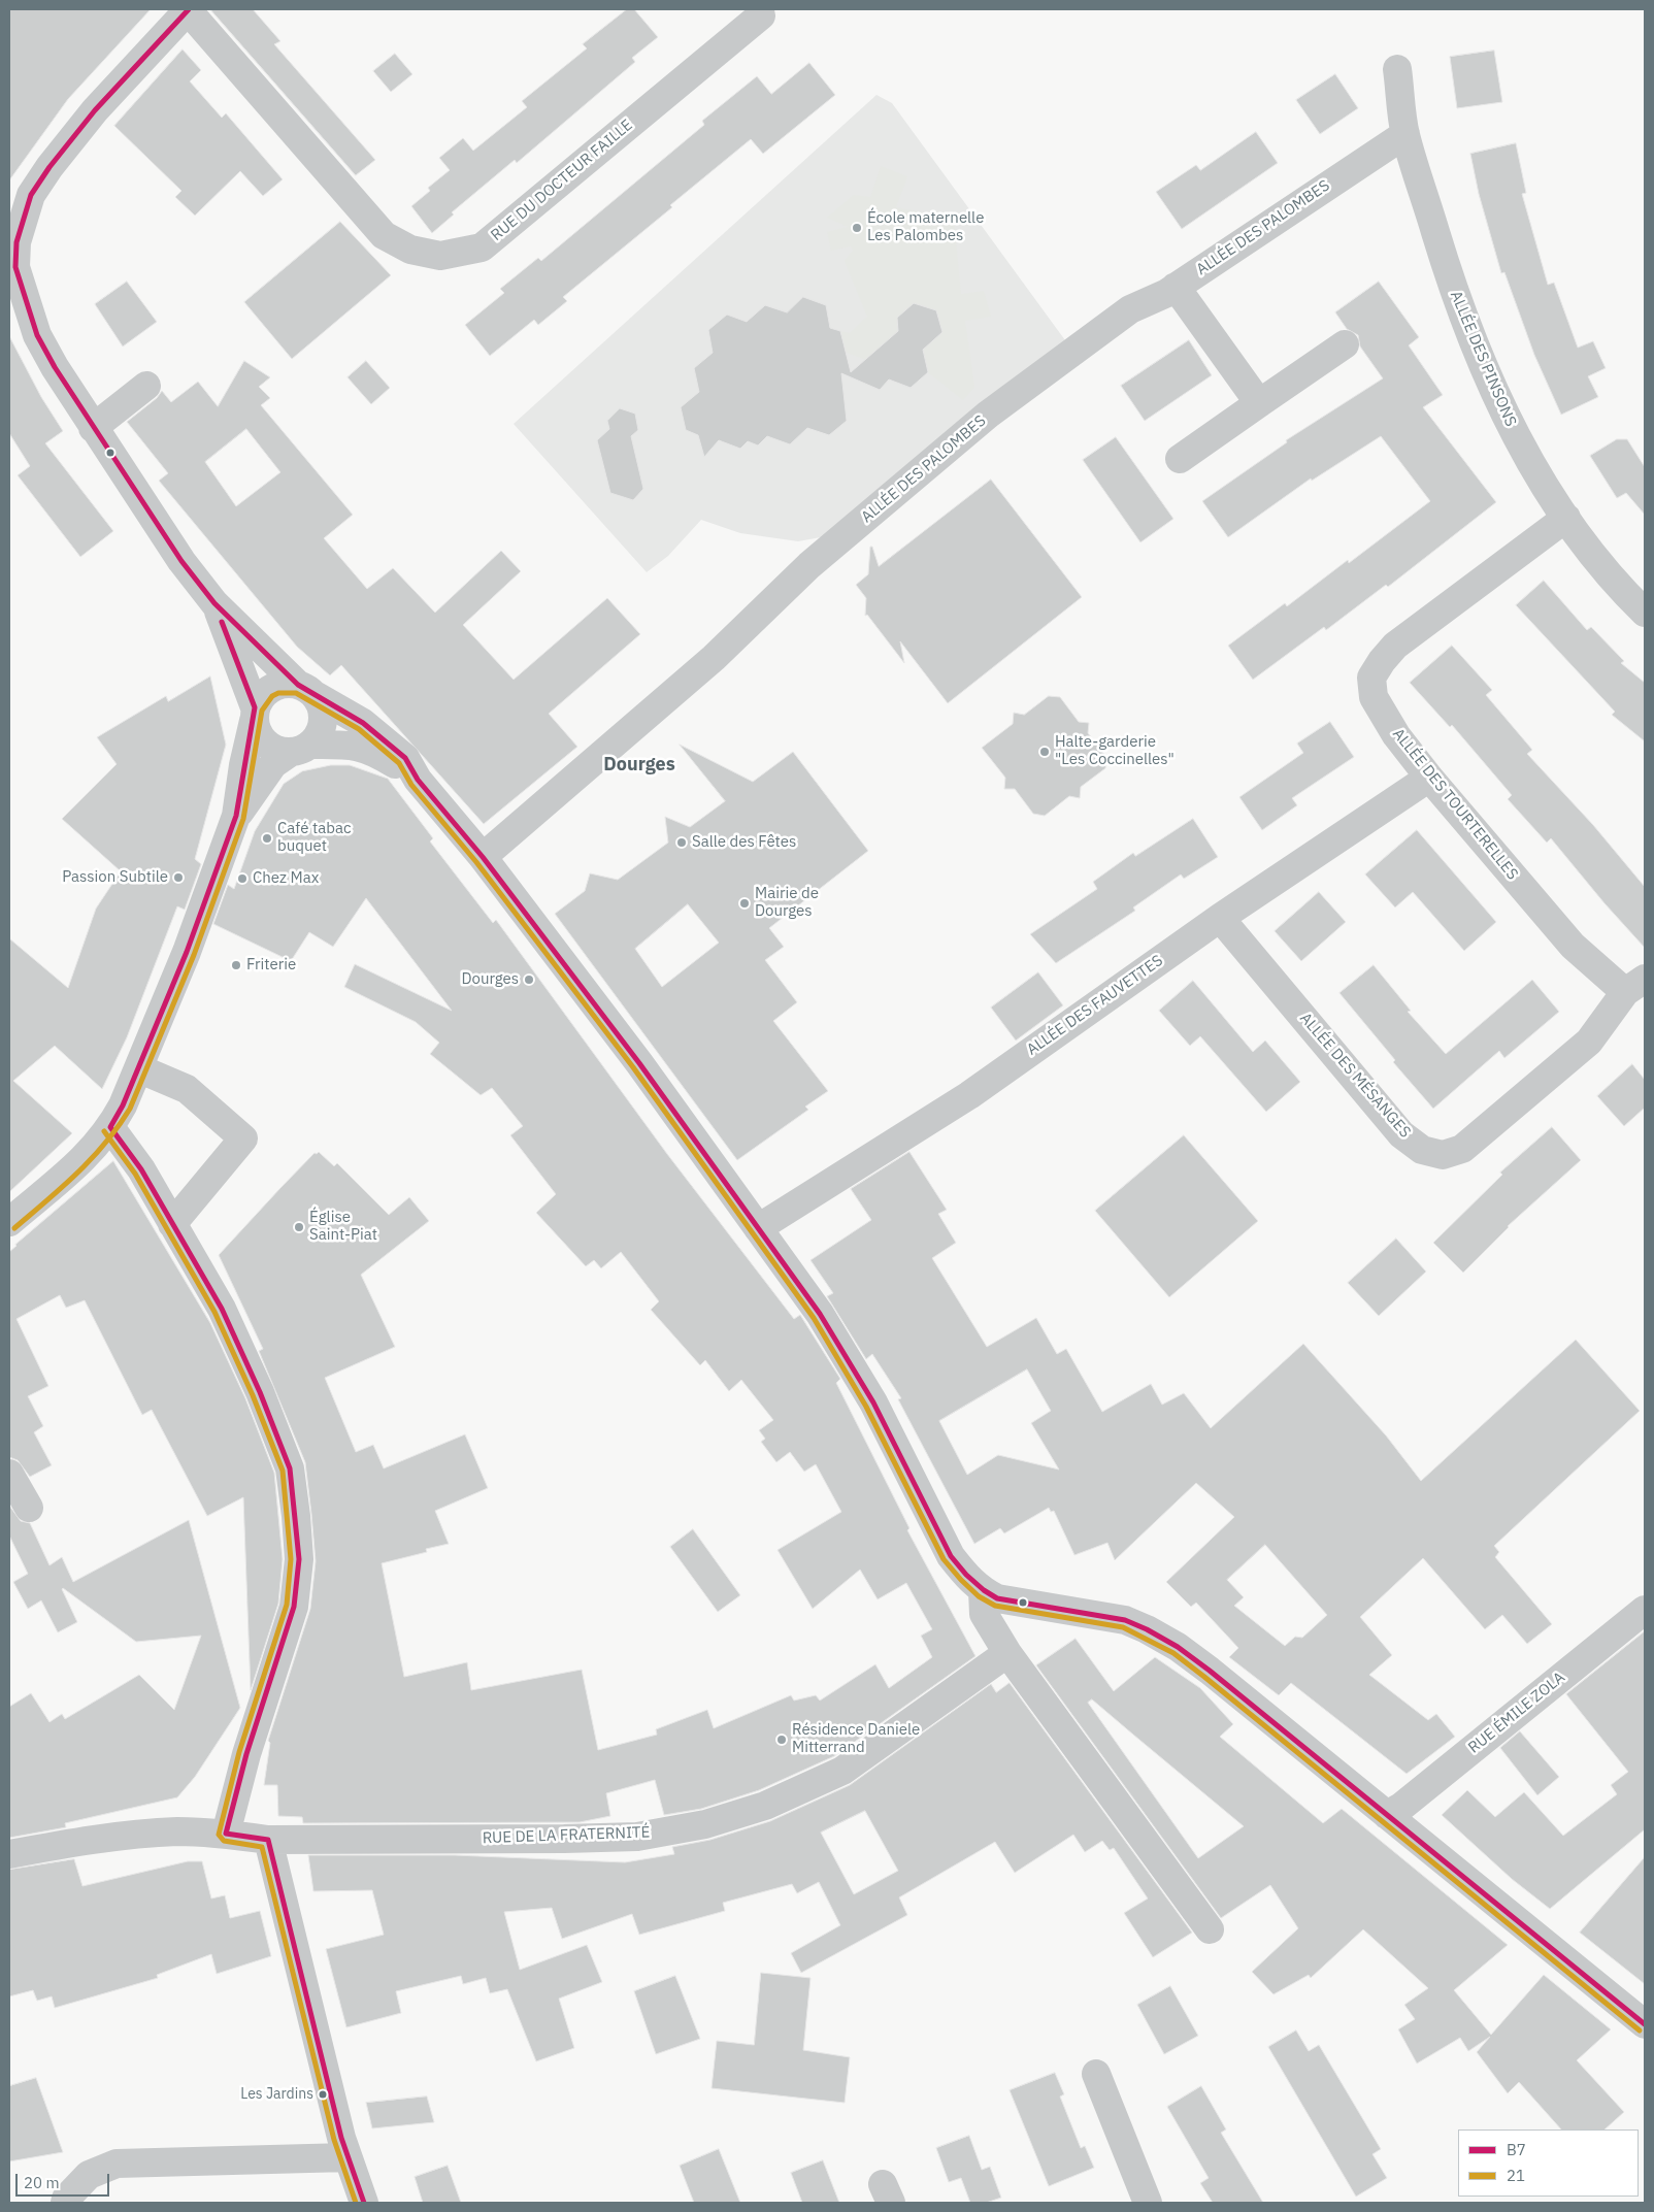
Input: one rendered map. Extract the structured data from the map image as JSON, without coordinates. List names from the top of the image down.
{
  "streets": {
    "street": [
      "RUE DU DOCTEUR FAILLE",
      "ALLÉE DES PALOMBES",
      "ALLÉE DES PINSONS",
      "ALLÉE DES TOURTERELLES",
      "ALLÉE DES FAUVETTES",
      "ALLÉE DES MÉSANGES",
      "RUE ÉMILE ZOLA",
      "RUE DE LA FRATERNITÉ"
    ]
  },
  "crossings": [
    ["ALLÉE DES PALOMBES", "ALLÉE DES PINSONS"],
    ["ALLÉE DES PINSONS", "ALLÉE DES TOURTERELLES"],
    ["ALLÉE DES TOURTERELLES", "ALLÉE DES FAUVETTES"],
    ["ALLÉE DES TOURTERELLES", "ALLÉE DES MÉSANGES"],
    ["ALLÉE DES FAUVETTES", "ALLÉE DES MÉSANGES"]
  ],
  "districts": ["Dourges"],
  "places": [
    "École maternelle Les Palombes",
    "Halte-garderie \"Les Coccinelles\"",
    "Café tabac buquet",
    "Salle des Fêtes",
    "Passion Subtile",
    "Chez Max",
    "Mairie de Dourges",
    "Friterie",
    "Dourges",
    "Église Saint-Piat",
    "Résidence Daniele Mitterrand",
    "Les Jardins"
  ],
  "lines": ["transit line B7", "transit line 21"],
  "legend": ["B7", "21"],
  "scale_bar": "20 m"
}
